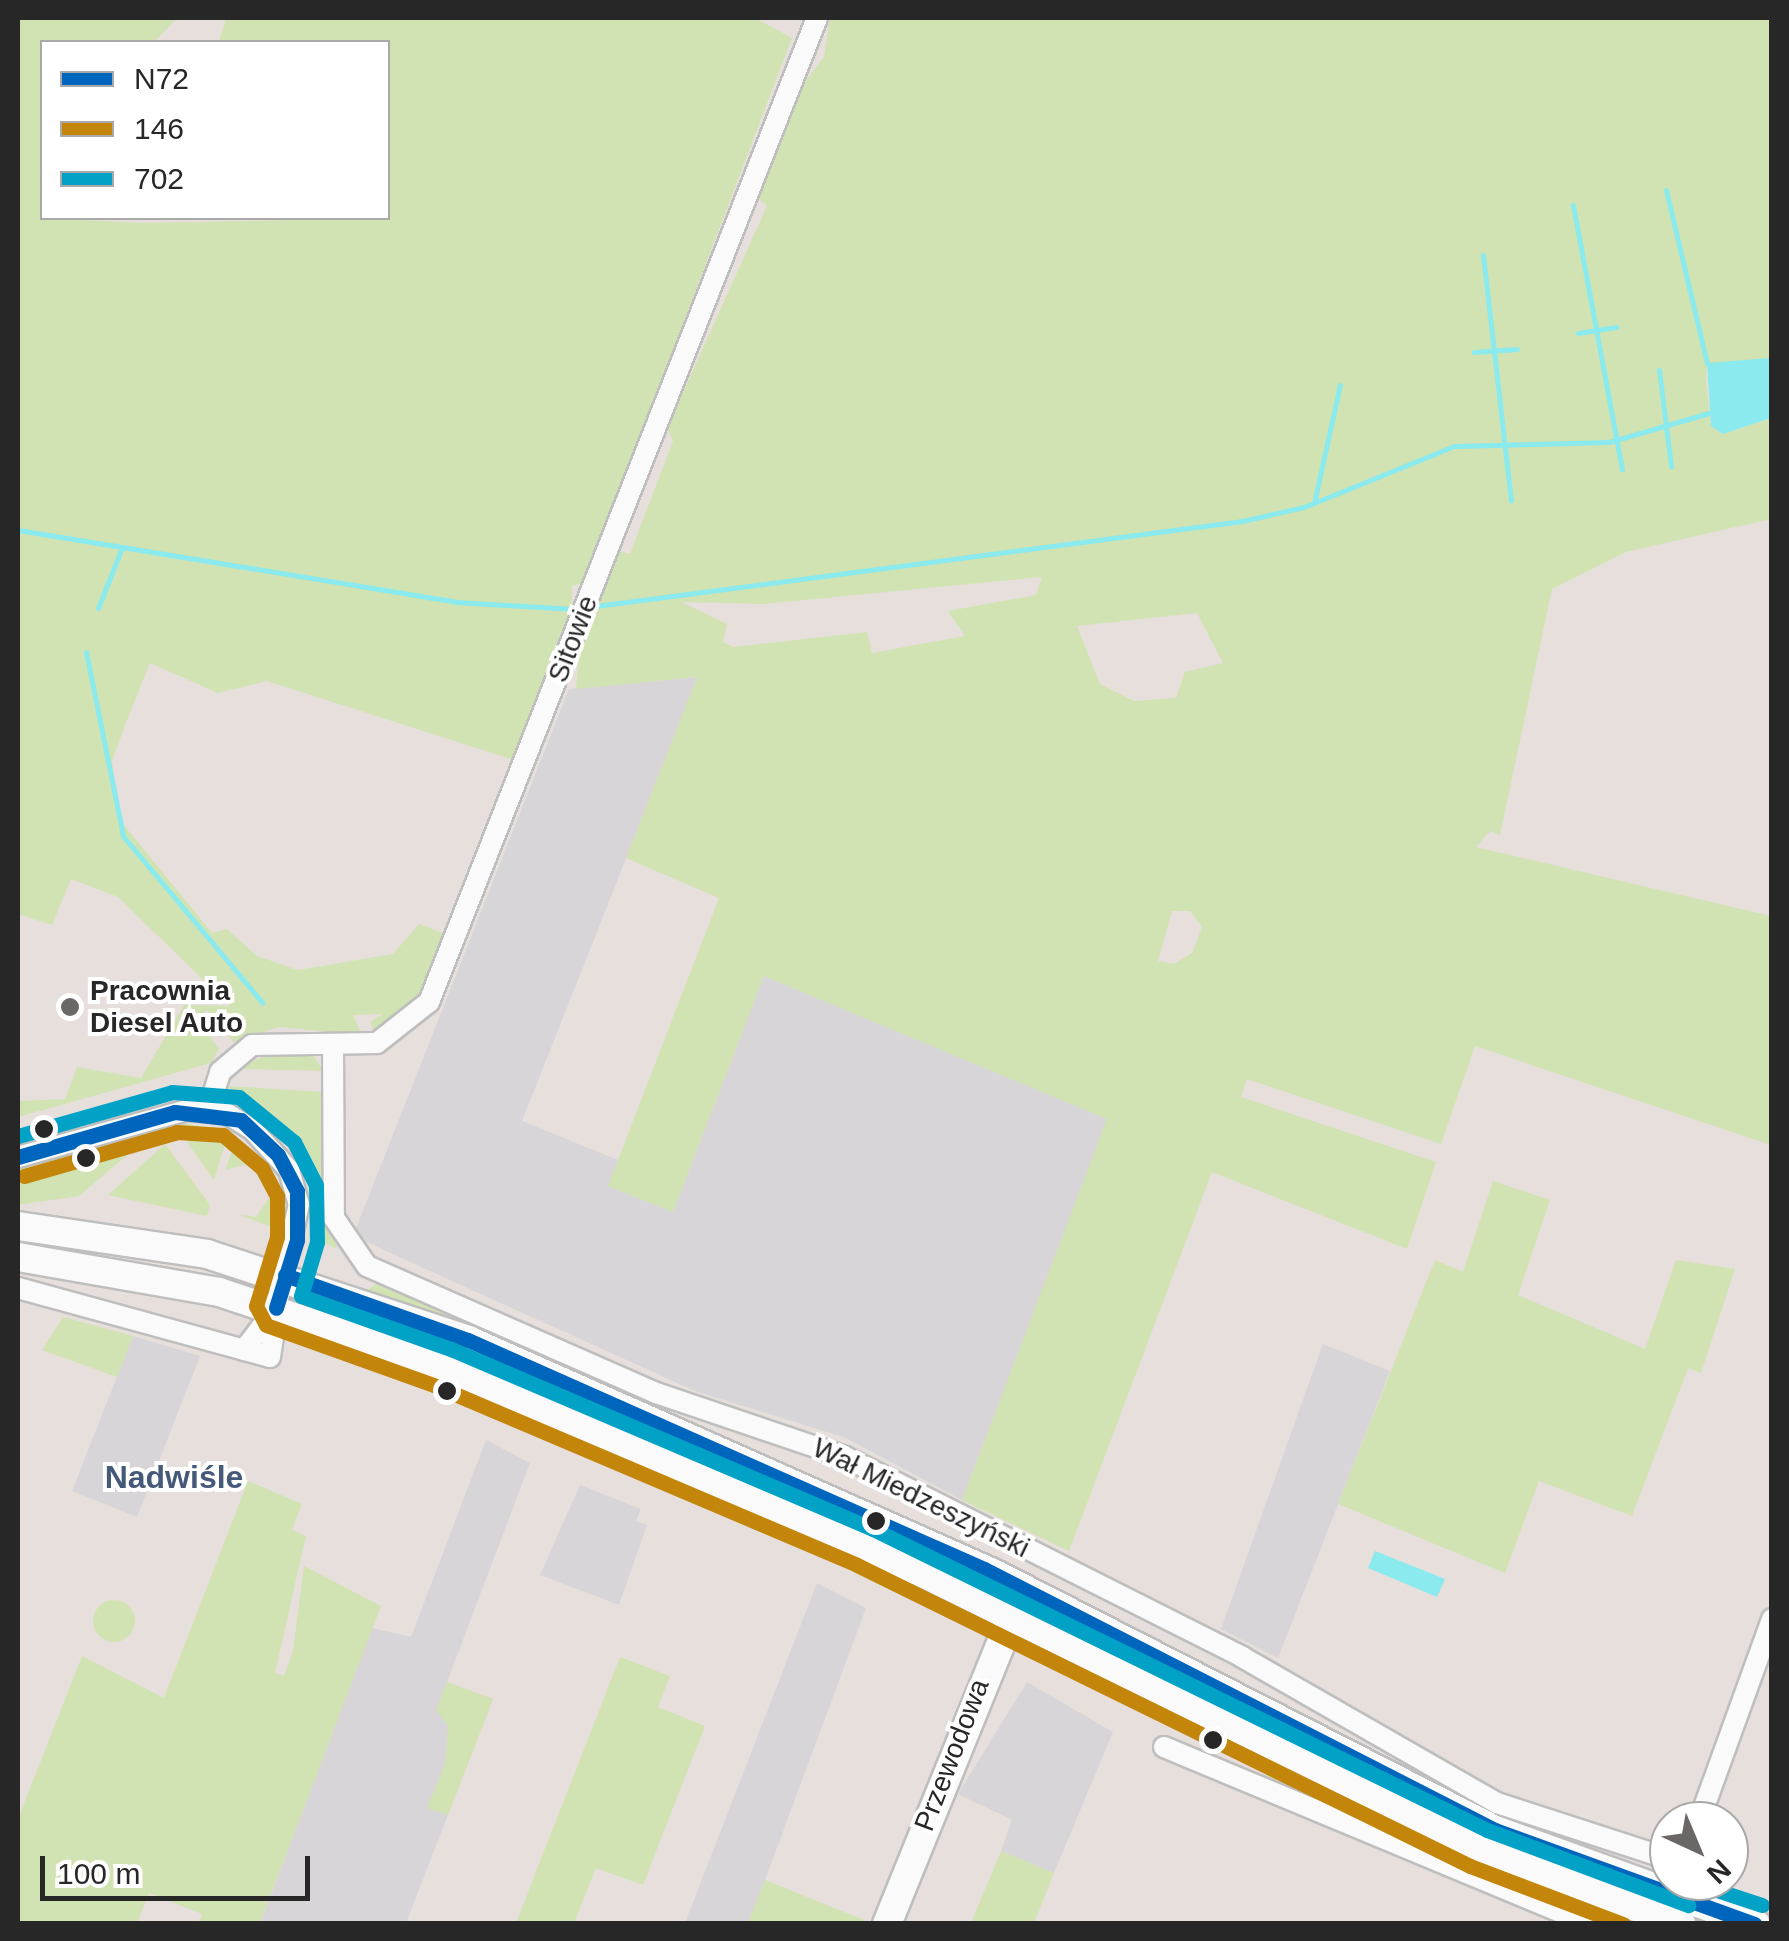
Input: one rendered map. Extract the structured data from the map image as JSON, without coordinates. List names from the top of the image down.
{
  "streets": {
    "main road": ["Wał Miedzeszyński", "Przewodowa"],
    "street": ["Sitowie"]
  },
  "crossings": [
    ["Sitowie", "Wał Miedzeszyński"],
    ["Wał Miedzeszyński", "Przewodowa"]
  ],
  "districts": ["Nadwiśle"],
  "places": ["Pracownia Diesel Auto"],
  "lines": ["transit line 702", "transit line N72", "transit line 146"],
  "legend": ["N72", "146", "702"],
  "scale_bar": "100 m",
  "north": "bottom right"
}
